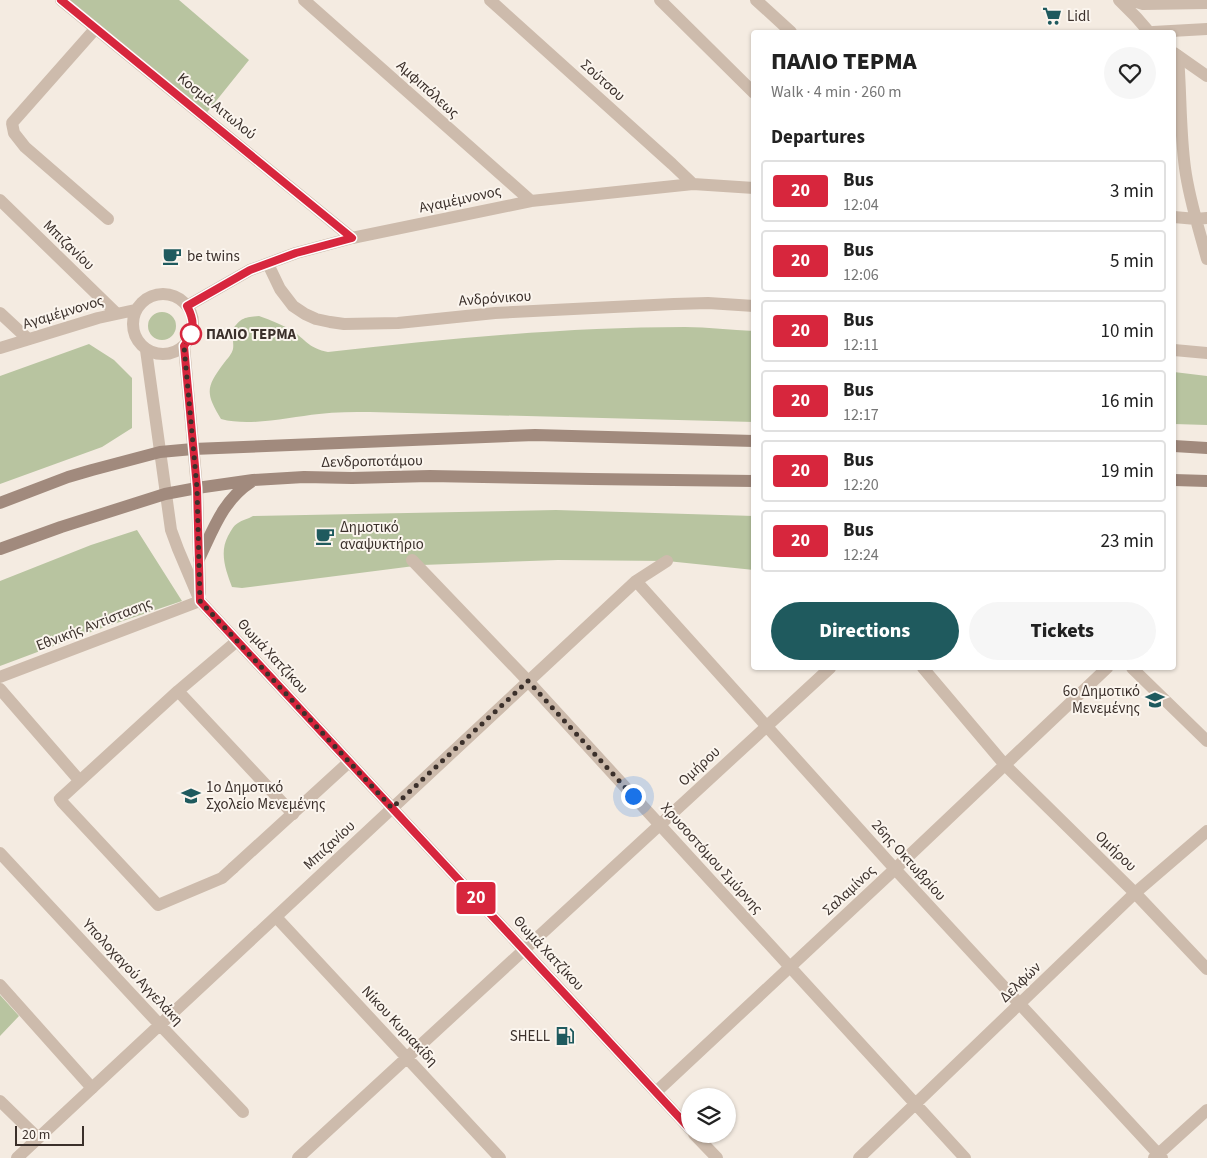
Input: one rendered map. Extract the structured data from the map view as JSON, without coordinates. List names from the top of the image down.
{
  "streets": {
    "main road": ["Δενδροποτάμου"],
    "street": [
      "Σούτσου",
      "Αμφιπόλεως",
      "Κοσμά Αιτωλού",
      "Αγαμέμνονος",
      "Μπιζανίου",
      "Ανδρόνικου",
      "Εθνικής Αντίστασης",
      "Θωμά Χατζίκου",
      "Ομήρου",
      "Χρυσοστόμου Σμύρνης",
      "26ης Οκτωβρίου",
      "Σαλαμίνος",
      "Υπολοχαγού Αγγελάκη",
      "Δελφών",
      "Νίκου Κυριακίδη"
    ]
  },
  "crossings": [
    ["Σούτσου", "Αγαμέμνονος"],
    ["Αμφιπόλεως", "Αγαμέμνονος"],
    ["Κοσμά Αιτωλού", "Αγαμέμνονος"],
    ["Αγαμέμνονος", "Μπιζανίου"],
    ["Αγαμέμνονος", "Ανδρόνικου"],
    ["Αγαμέμνονος", "Θωμά Χατζίκου"],
    ["Μπιζανίου", "Θωμά Χατζίκου"],
    ["Μπιζανίου", "Χρυσοστόμου Σμύρνης"],
    ["Μπιζανίου", "26ης Οκτωβρίου"],
    ["Μπιζανίου", "Υπολοχαγού Αγγελάκη"],
    ["Μπιζανίου", "Νίκου Κυριακίδη"],
    ["Δενδροποτάμου", "Θωμά Χατζίκου"],
    ["Εθνικής Αντίστασης", "Θωμά Χατζίκου"],
    ["Θωμά Χατζίκου", "Ομήρου"],
    ["Θωμά Χατζίκου", "Σαλαμίνος"],
    ["Ομήρου", "Χρυσοστόμου Σμύρνης"],
    ["Ομήρου", "26ης Οκτωβρίου"],
    ["Ομήρου", "Σαλαμίνος"],
    ["Ομήρου", "Δελφών"],
    ["Ομήρου", "Νίκου Κυριακίδη"],
    ["Χρυσοστόμου Σμύρνης", "Σαλαμίνος"],
    ["Χρυσοστόμου Σμύρνης", "Δελφών"],
    ["26ης Οκτωβρίου", "Σαλαμίνος"],
    ["26ης Οκτωβρίου", "Δελφών"]
  ],
  "places": {
    "supermarket": ["Lidl"],
    "cafe": ["be twins", "Δημοτικό αναψυκτήριο"],
    "other": ["ΠΑΛΙΟ ΤΕΡΜΑ"],
    "school or university": ["6ο Δημοτικό Μενεμένης", "1ο Δημοτικό Σχολείο Μενεμένης"],
    "fuel station": ["SHELL"]
  },
  "lines": ["bus line 20"],
  "scale_bar": "20 m",
  "page": {
    "on_map": "20",
    "heading": [
      ["ΠΑΛΙΟ ΤΕΡΜΑ", "Walk · 4 min · 260 m"],
      "Departures"
    ],
    "list": [
      {
        "mark": "20",
        "name": "Bus",
        "note": "12:04",
        "value": "3 min"
      },
      {
        "mark": "20",
        "name": "Bus",
        "note": "12:06",
        "value": "5 min"
      },
      {
        "mark": "20",
        "name": "Bus",
        "note": "12:11",
        "value": "10 min"
      },
      {
        "mark": "20",
        "name": "Bus",
        "note": "12:17",
        "value": "16 min"
      },
      {
        "mark": "20",
        "name": "Bus",
        "note": "12:20",
        "value": "19 min"
      },
      {
        "mark": "20",
        "name": "Bus",
        "note": "12:24",
        "value": "23 min"
      }
    ],
    "buttons": ["Directions", "Tickets"],
    "scale": "20 m"
  }
}
